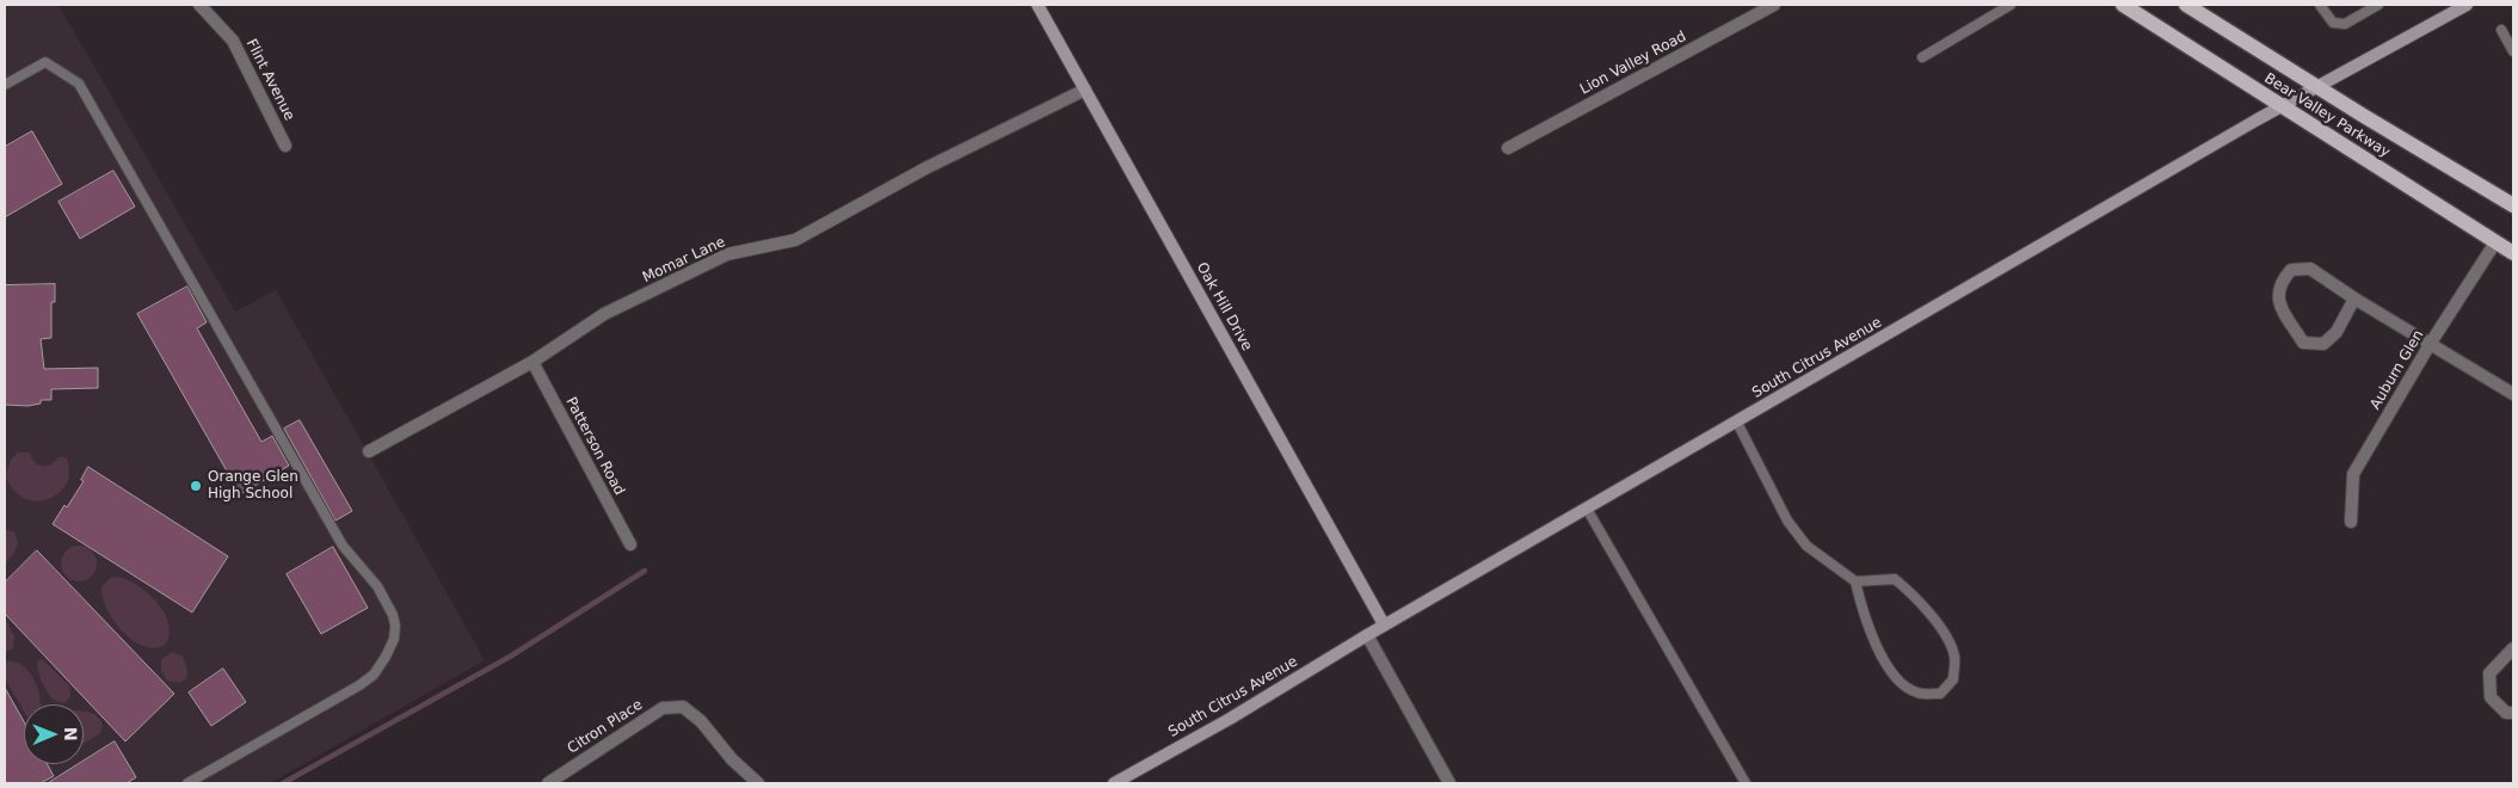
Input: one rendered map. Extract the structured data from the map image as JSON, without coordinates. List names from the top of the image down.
{
  "streets": {
    "main road": ["Bear Valley Parkway"],
    "street": [
      "Lion Valley Road",
      "Flint Avenue",
      "Momar Lane",
      "Oak Hill Drive",
      "South Citrus Avenue",
      "Auburn Glen",
      "Patterson Road",
      "Citron Place"
    ]
  },
  "crossings": [
    ["Bear Valley Parkway", "South Citrus Avenue"],
    ["Bear Valley Parkway", "Auburn Glen"],
    ["Momar Lane", "Oak Hill Drive"],
    ["Momar Lane", "Patterson Road"],
    ["Oak Hill Drive", "South Citrus Avenue"]
  ],
  "places": ["Orange Glen High School"],
  "north": "right"
}
